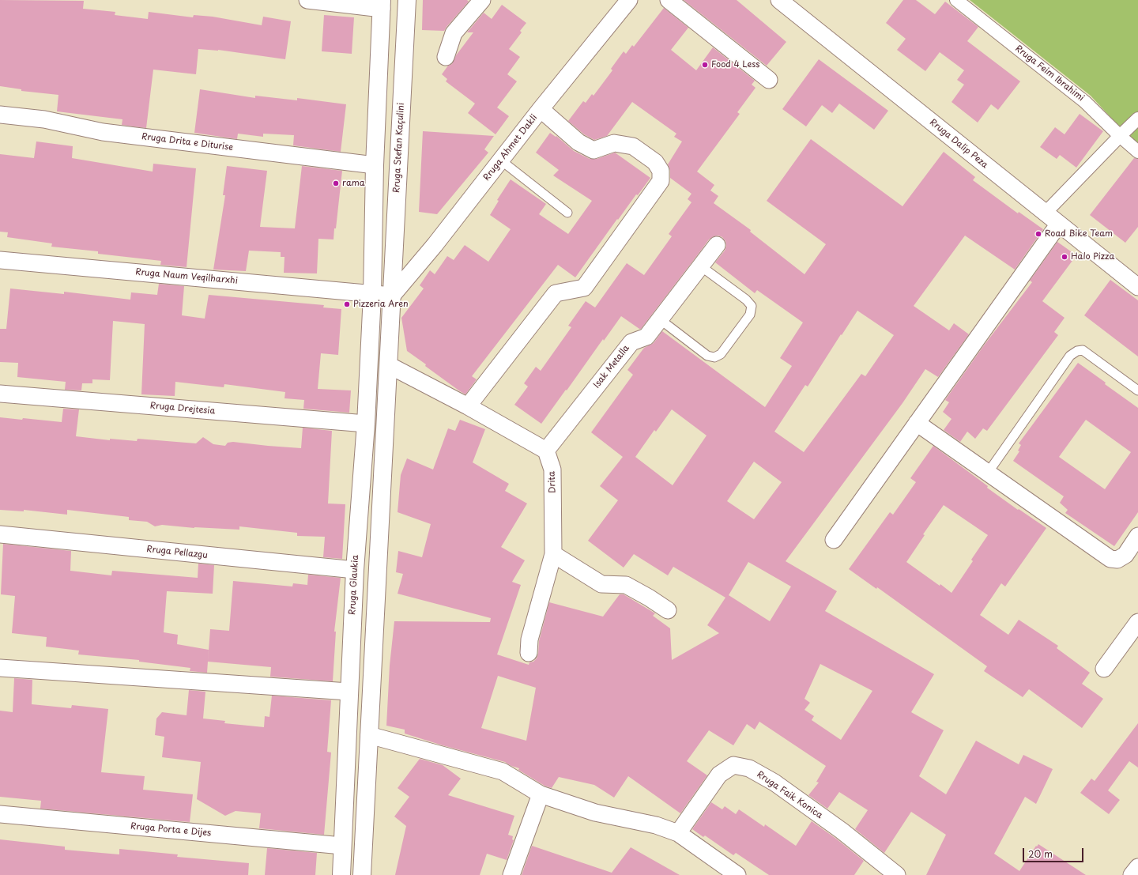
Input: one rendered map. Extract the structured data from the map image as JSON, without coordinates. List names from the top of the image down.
{
  "streets": {
    "main road": ["Rruga Stefan Kaçulini", "Rruga Glaukia"],
    "street": [
      "Rruga Feim Ibrahimi",
      "Rruga Drita e Diturise",
      "Rruga Dalip Peza",
      "Rruga Ahmet Dakli",
      "Rruga Naum Veqilharxhi",
      "Isak Metalla",
      "Rruga Drejtesia",
      "Drita",
      "Rruga Pellazgu",
      "Rruga Faik Konica",
      "Rruga Porta e Dijes"
    ]
  },
  "crossings": [
    ["Rruga Stefan Kaçulini", "Rruga Ahmet Dakli"],
    ["Rruga Stefan Kaçulini", "Rruga Naum Veqilharxhi"],
    ["Rruga Ahmet Dakli", "Rruga Naum Veqilharxhi"],
    ["Rruga Naum Veqilharxhi", "Rruga Glaukia"],
    ["Isak Metalla", "Drita"],
    ["Rruga Drejtesia", "Rruga Glaukia"],
    ["Rruga Pellazgu", "Rruga Glaukia"],
    ["Rruga Glaukia", "Rruga Porta e Dijes"]
  ],
  "places": [
    "Food 4 Less",
    "rama",
    "Road Bike Team",
    "Halo Pizza",
    "Pizzeria Aren"
  ],
  "scale_bar": "20 m"
}
